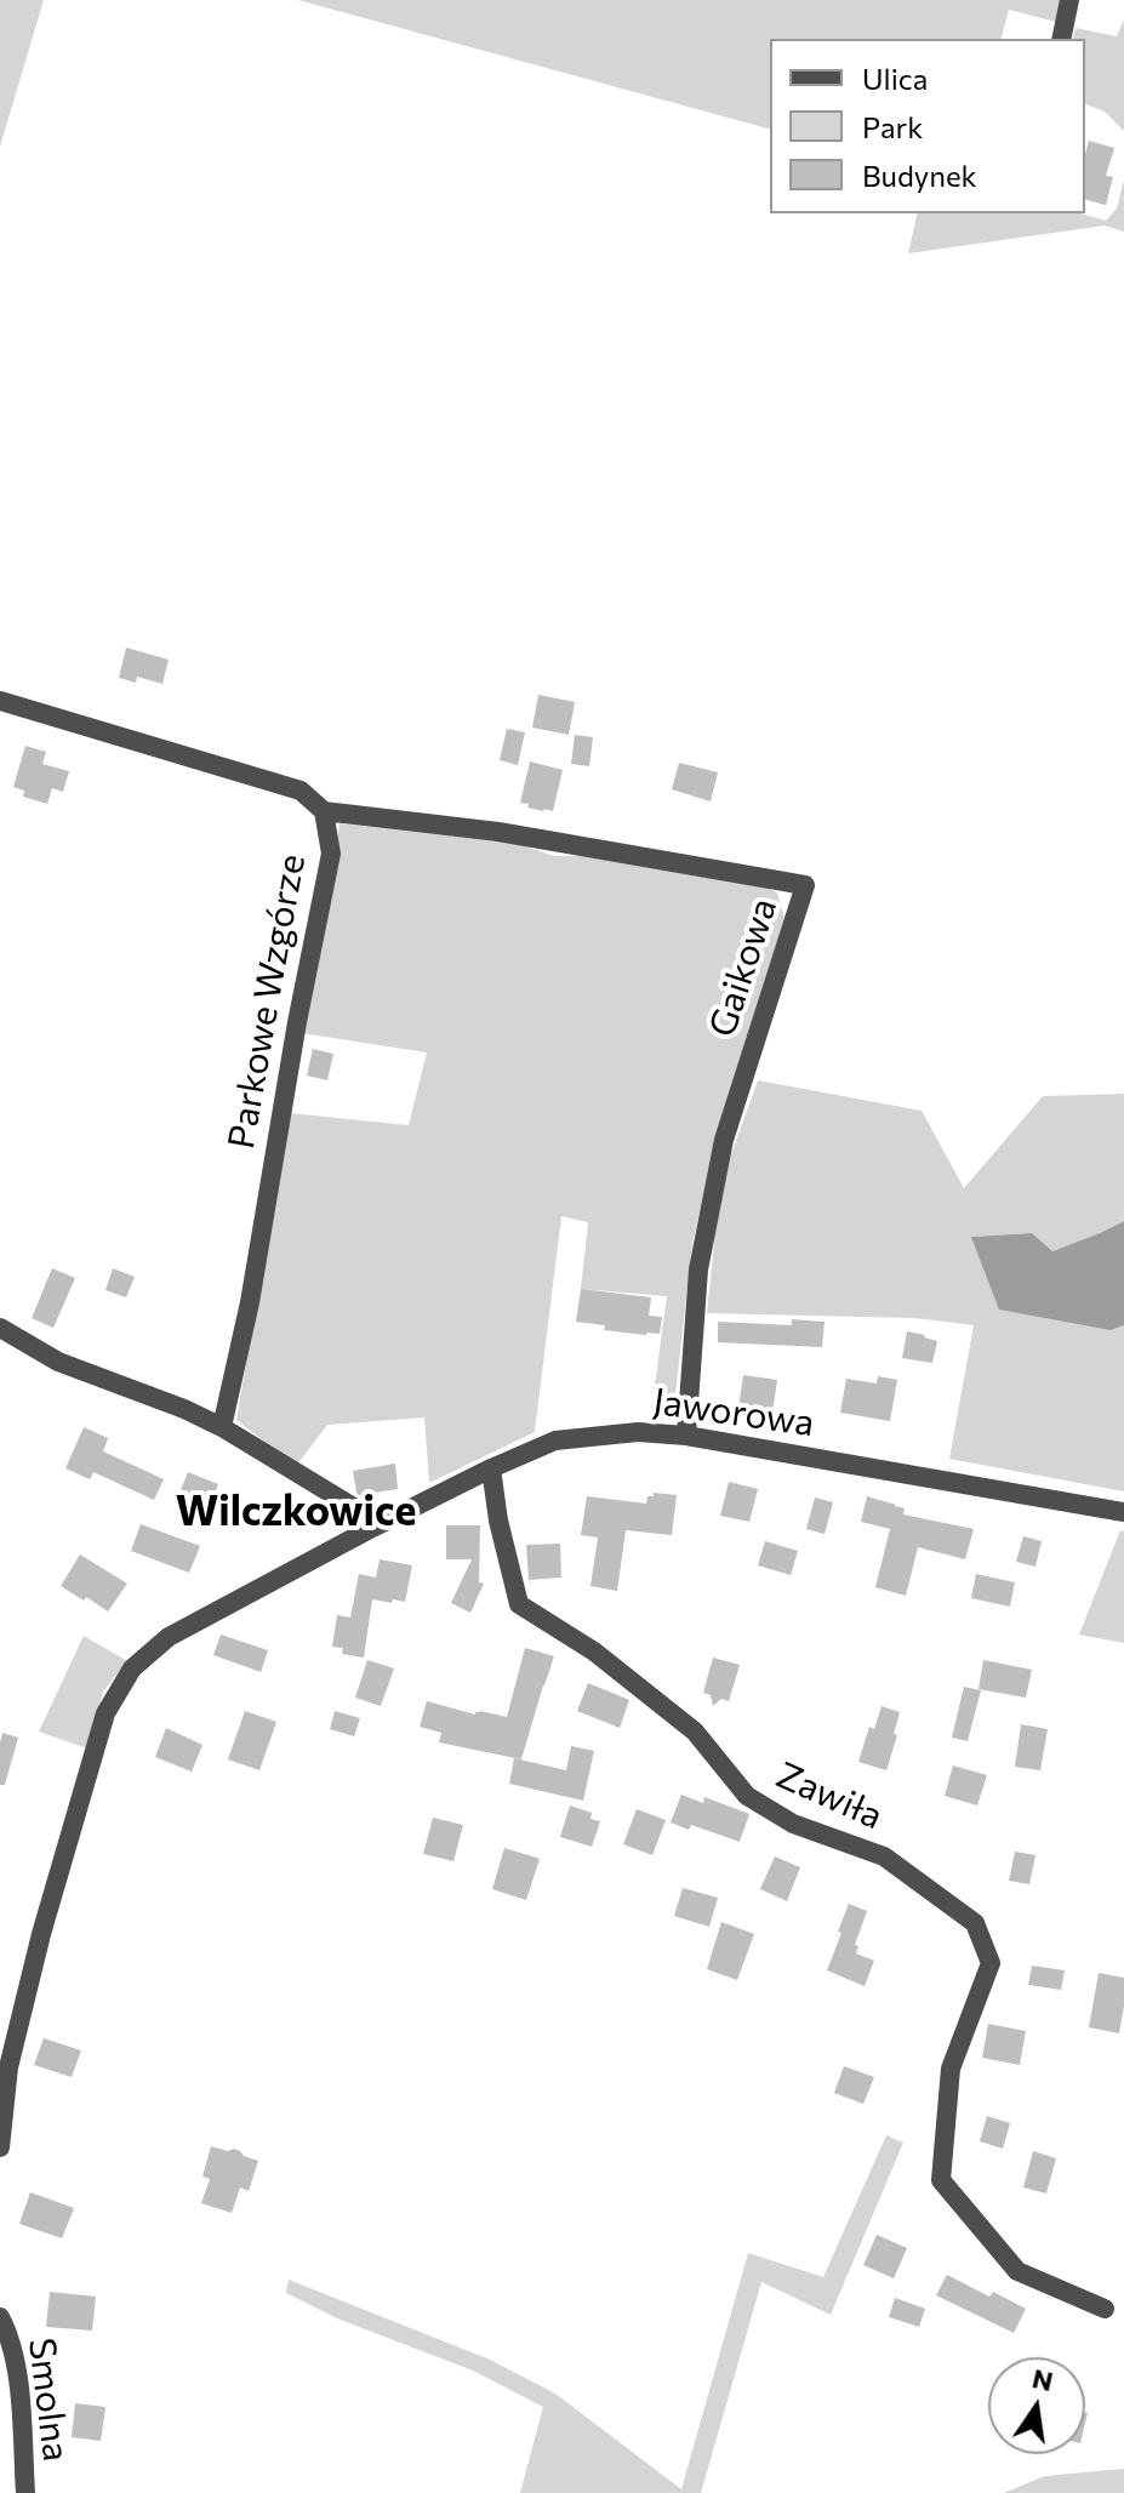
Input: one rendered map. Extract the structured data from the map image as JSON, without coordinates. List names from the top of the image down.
{
  "streets": {
    "street": [
      "Gaikowa",
      "Parkowe Wzgórze",
      "Jaworowa",
      "Zawiła",
      "Smolna"
    ]
  },
  "crossings": [
    ["Gaikowa", "Parkowe Wzgórze"],
    ["Gaikowa", "Jaworowa"],
    ["Jaworowa", "Zawiła"]
  ],
  "districts": ["Wilczkowice"],
  "legend": ["Ulica", "Park", "Budynek"],
  "north": "top"
}
